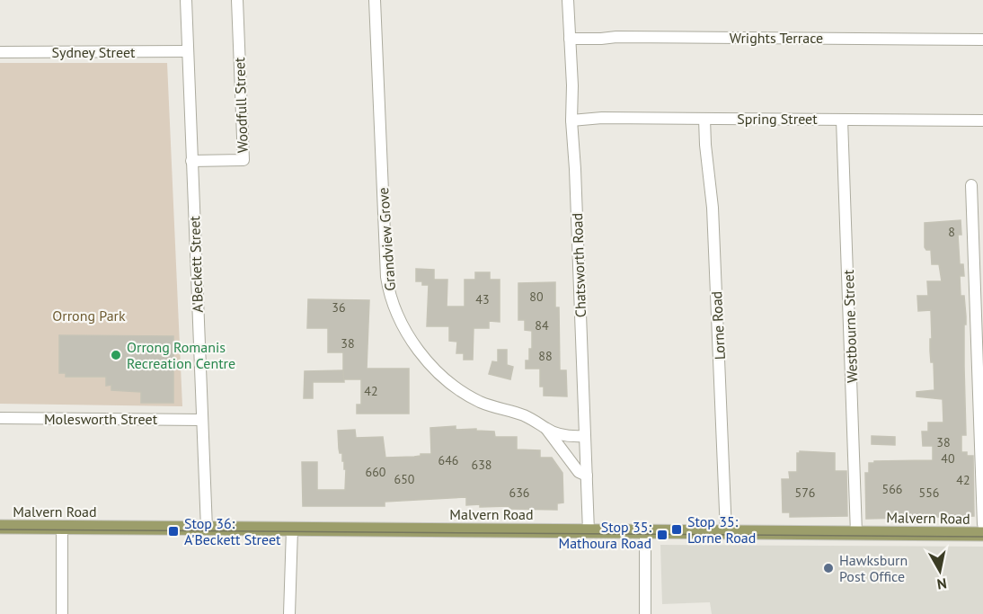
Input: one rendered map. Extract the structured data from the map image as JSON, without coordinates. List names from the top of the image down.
{
  "streets": {
    "main road": ["Malvern Road"],
    "street": [
      "Wrights Terrace",
      "Sydney Street",
      "Woodfull Street",
      "Spring Street",
      "Grandview Grove",
      "A'Beckett Street",
      "Chatsworth Road",
      "Lorne Road",
      "Westbourne Street",
      "Molesworth Street"
    ]
  },
  "crossings": [
    ["Wrights Terrace", "Chatsworth Road"],
    ["Sydney Street", "A'Beckett Street"],
    ["Woodfull Street", "A'Beckett Street"],
    ["Spring Street", "Chatsworth Road"],
    ["Spring Street", "Lorne Road"],
    ["Spring Street", "Westbourne Street"],
    ["Grandview Grove", "Chatsworth Road"],
    ["A'Beckett Street", "Molesworth Street"],
    ["A'Beckett Street", "Malvern Road"],
    ["Chatsworth Road", "Malvern Road"],
    ["Lorne Road", "Malvern Road"],
    ["Westbourne Street", "Malvern Road"]
  ],
  "parks": ["Orrong Park"],
  "places": {
    "other": ["Orrong Romanis Recreation Centre", "Hawksburn Post Office"],
    "transit": ["Stop 35: Lorne Road", "Stop 36: A'Beckett Street", "Stop 35: Mathoura Road"]
  },
  "house_numbers": [
    "8",
    "80",
    "43",
    "36",
    "84",
    "38",
    "88",
    "42",
    "38",
    "40",
    "646",
    "638",
    "660",
    "650",
    "42",
    "566",
    "636",
    "576",
    "556"
  ],
  "north": "bottom"
}
